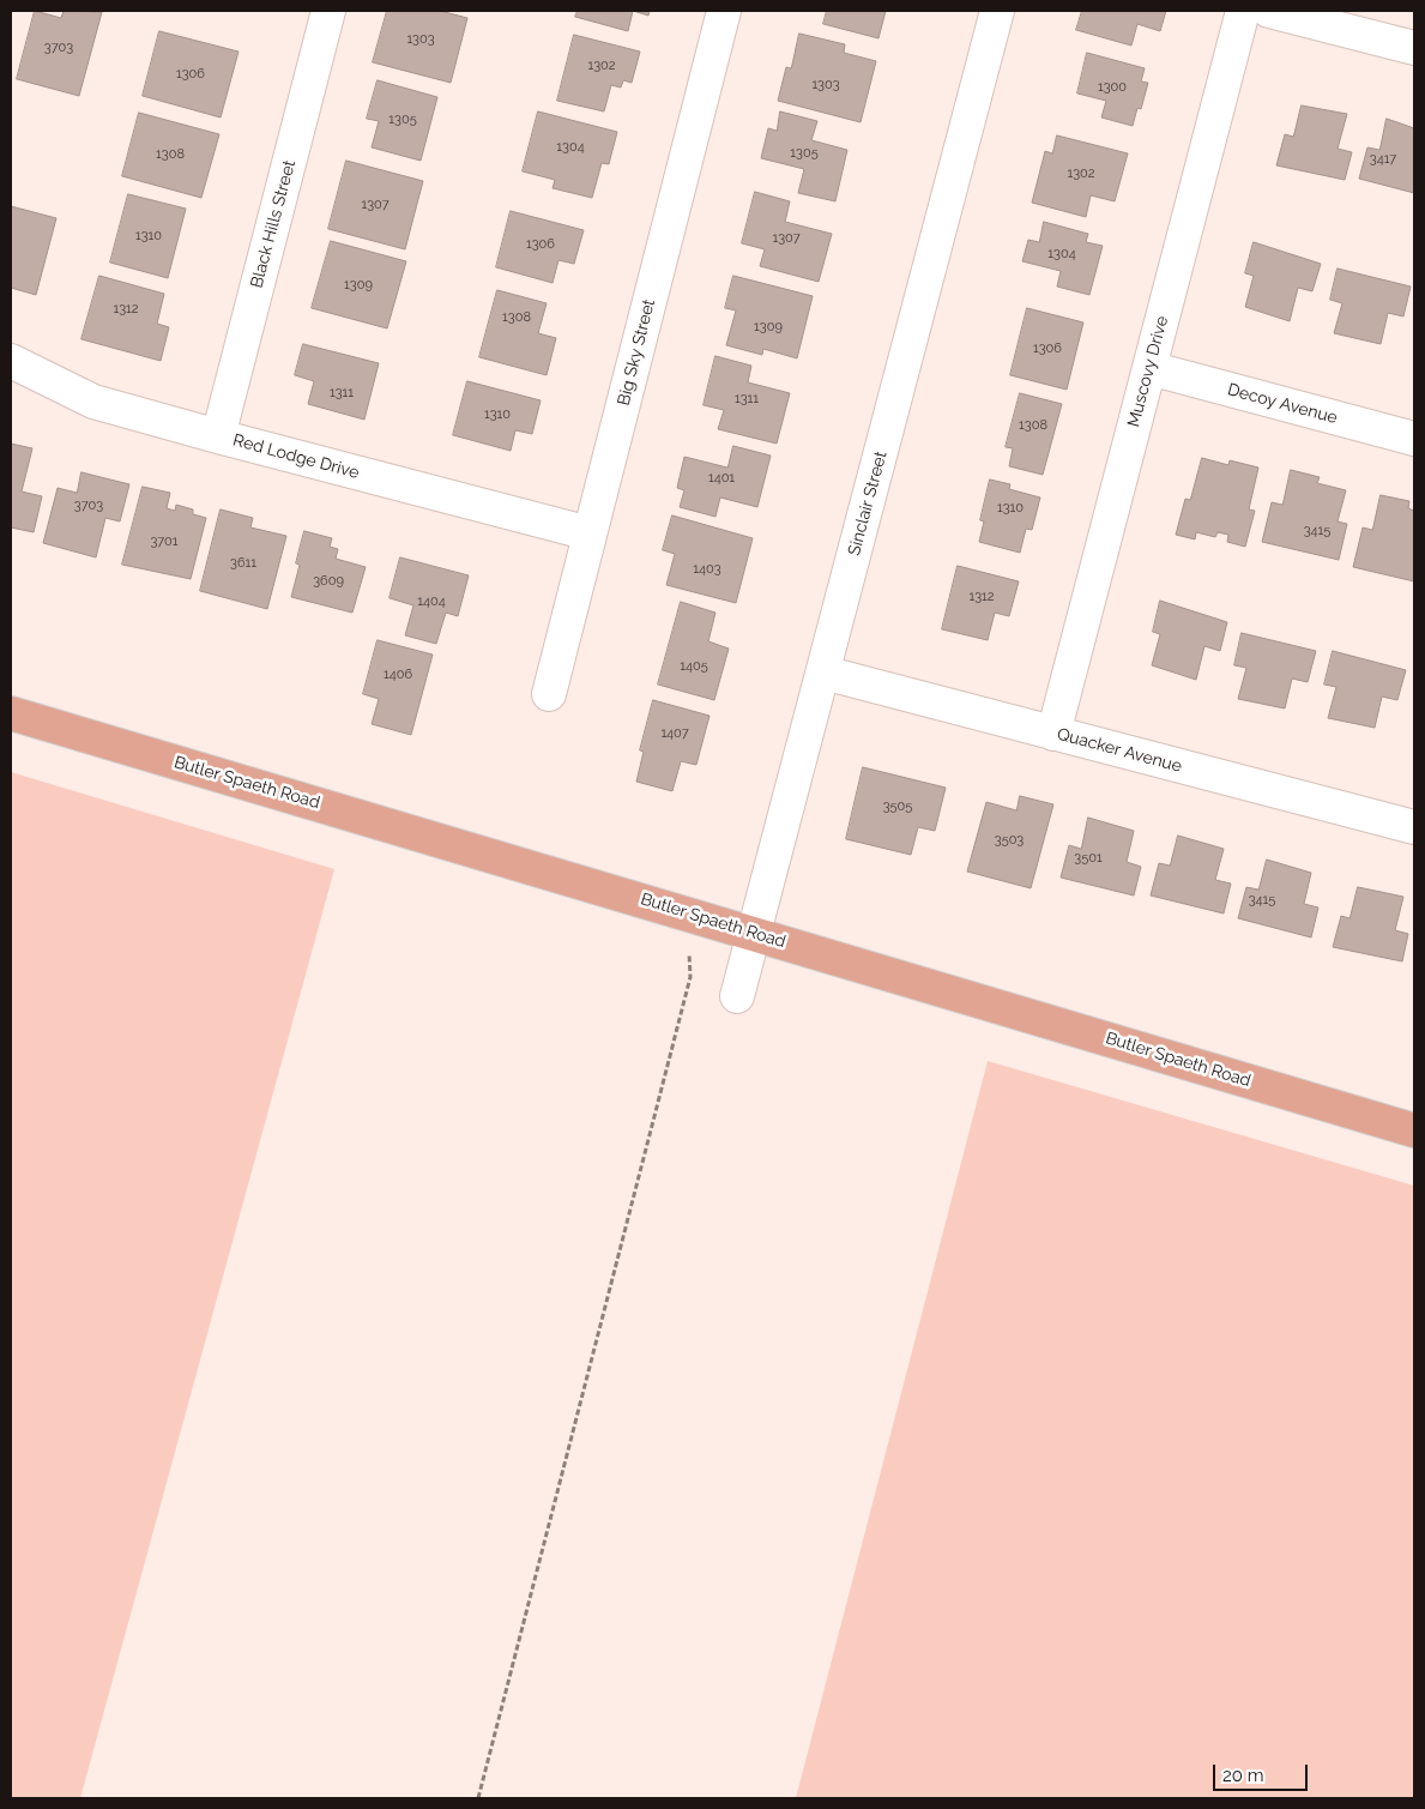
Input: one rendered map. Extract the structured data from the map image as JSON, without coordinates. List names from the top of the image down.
{
  "streets": {
    "main road": ["Butler Spaeth Road"],
    "street": [
      "Black Hills Street",
      "Big Sky Street",
      "Muscovy Drive",
      "Decoy Avenue",
      "Red Lodge Drive",
      "Sinclair Street",
      "Quacker Avenue"
    ]
  },
  "crossings": [
    ["Black Hills Street", "Red Lodge Drive"],
    ["Big Sky Street", "Red Lodge Drive"],
    ["Muscovy Drive", "Decoy Avenue"],
    ["Muscovy Drive", "Quacker Avenue"],
    ["Sinclair Street", "Quacker Avenue"],
    ["Sinclair Street", "Butler Spaeth Road"]
  ],
  "house_numbers": [
    "1303",
    "3703",
    "1302",
    "1306",
    "1303",
    "1300",
    "1305",
    "1304",
    "1305",
    "1308",
    "3417",
    "1302",
    "1307",
    "1310",
    "1307",
    "1306",
    "1304",
    "1309",
    "1312",
    "1308",
    "1309",
    "1306",
    "1311",
    "1311",
    "1310",
    "1308",
    "1401",
    "3703",
    "1310",
    "3415",
    "3701",
    "3611",
    "1403",
    "3609",
    "1312",
    "1404",
    "1405",
    "1406",
    "1407",
    "3505",
    "3503",
    "3501",
    "3415"
  ],
  "scale_bar": "20 m"
}
